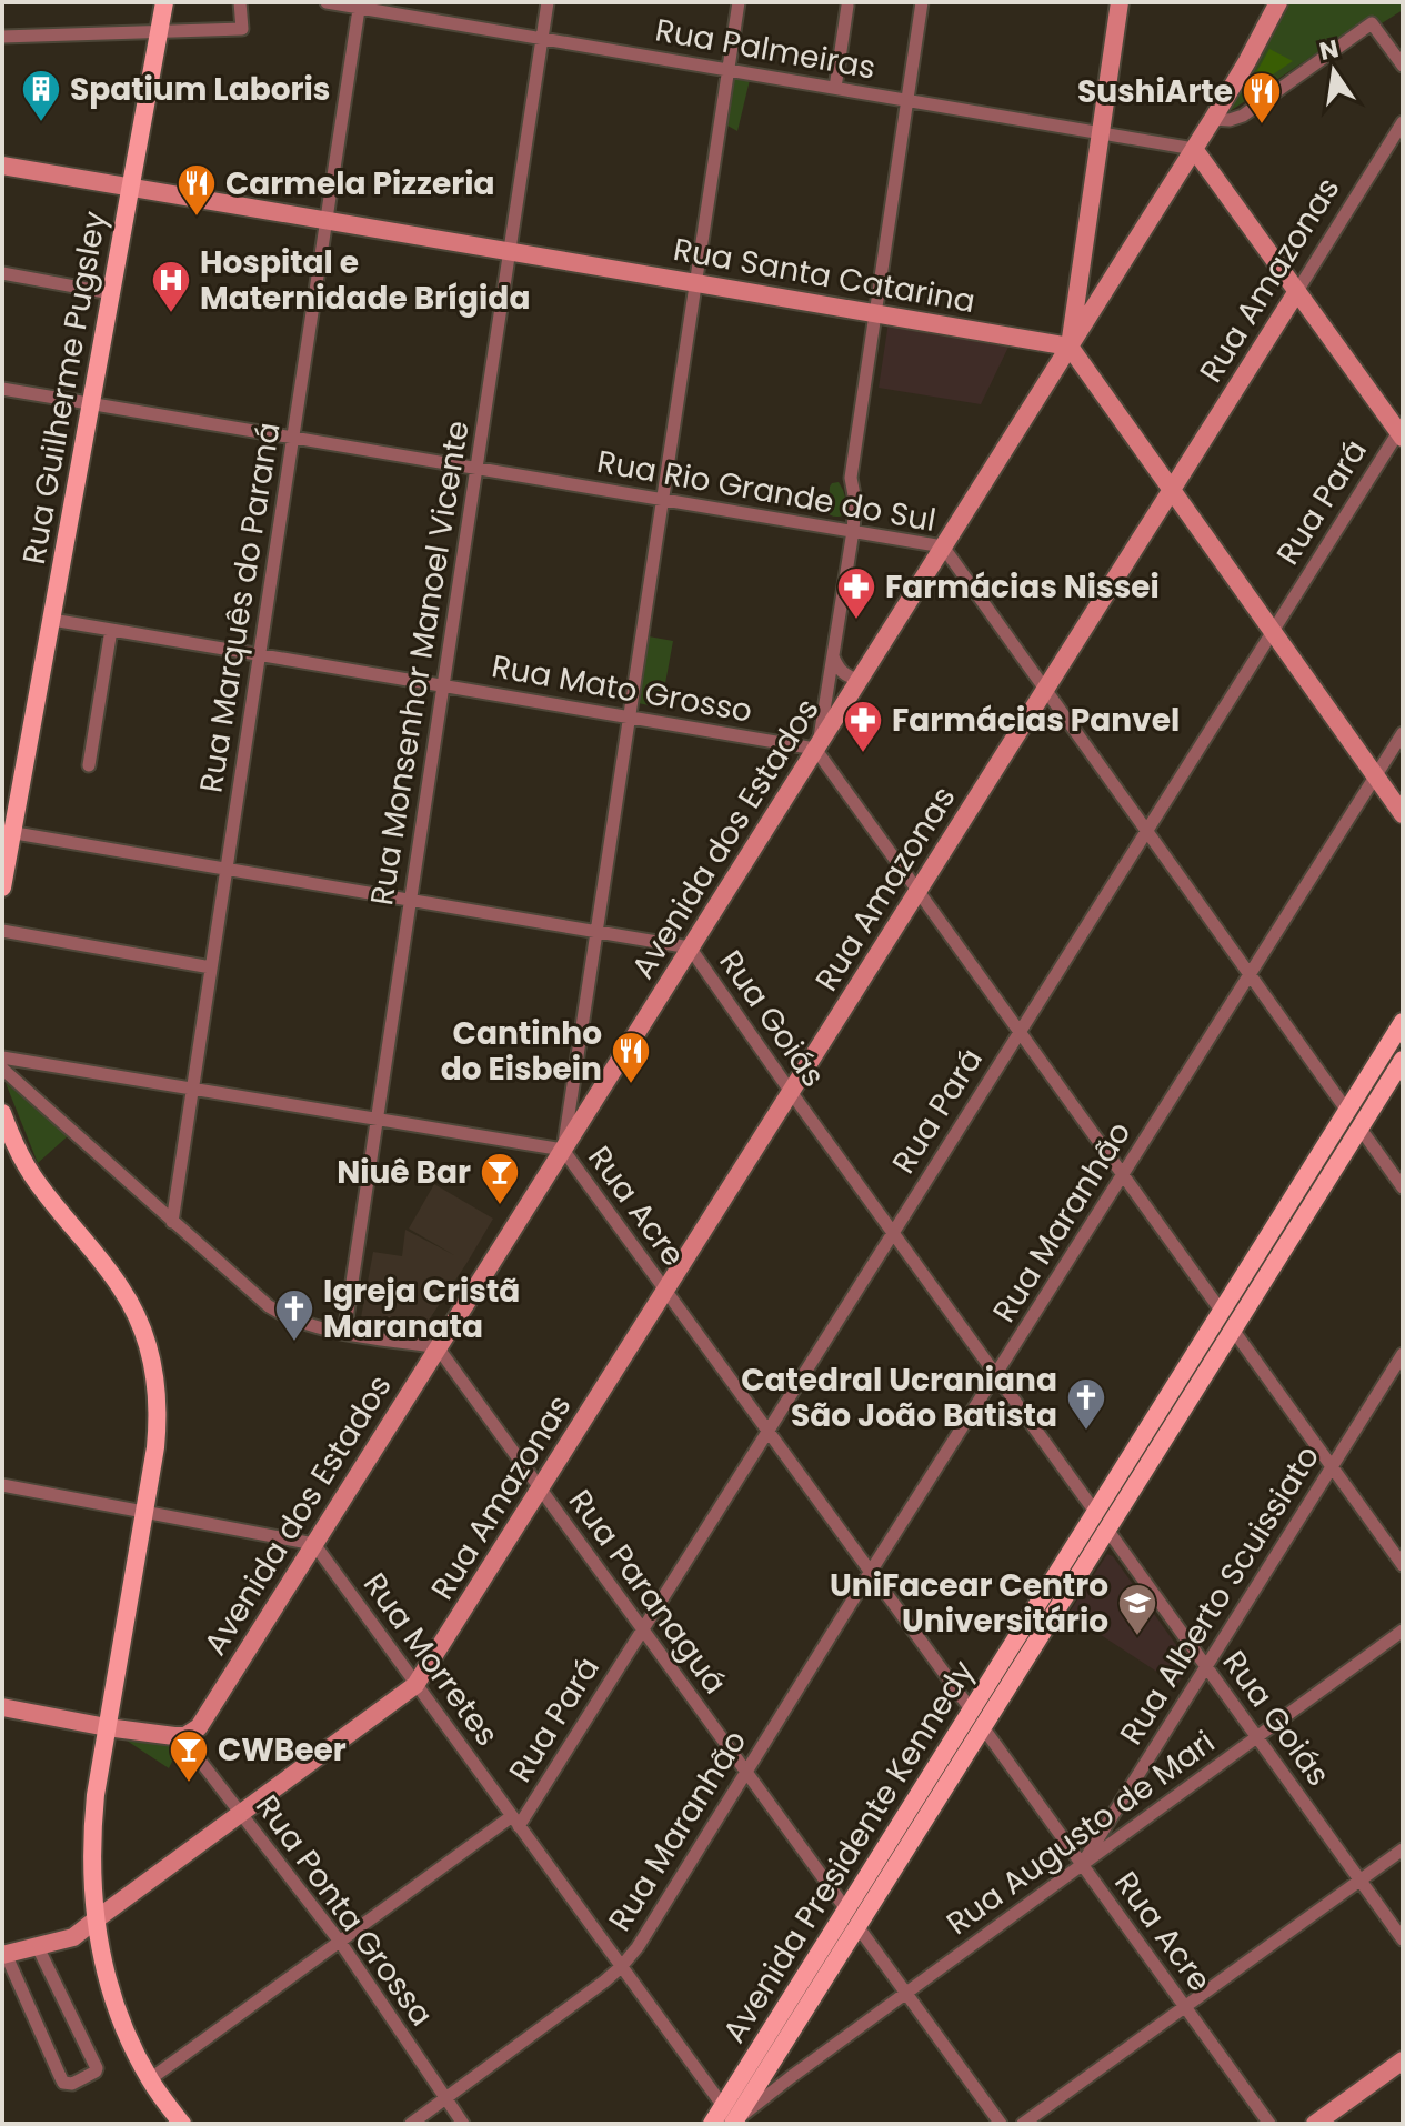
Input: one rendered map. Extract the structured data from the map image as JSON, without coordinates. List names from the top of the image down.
{
  "streets": {
    "main road": ["Rua Guilherme Pugsley", "Avenida Presidente Kennedy"],
    "street": [
      "Rua Palmeiras",
      "Rua Santa Catarina",
      "Rua Amazonas",
      "Rua Rio Grande do Sul",
      "Rua Pará",
      "Rua Marquês do Paraná",
      "Rua Monsenhor Manoel Vicente",
      "Rua Mato Grosso",
      "Avenida dos Estados",
      "Rua Goiás",
      "Rua Acre",
      "Rua Maranhão",
      "Rua Paranaguá",
      "Rua Alberto Scuissiato",
      "Rua Morretes",
      "Rua Augusto de Mari",
      "Rua Ponta Grossa"
    ]
  },
  "crossings": [
    ["Rua Palmeiras", "Rua Marquês do Paraná"],
    ["Rua Palmeiras", "Rua Monsenhor Manoel Vicente"],
    ["Rua Palmeiras", "Avenida dos Estados"],
    ["Rua Santa Catarina", "Rua Guilherme Pugsley"],
    ["Rua Santa Catarina", "Rua Marquês do Paraná"],
    ["Rua Santa Catarina", "Rua Monsenhor Manoel Vicente"],
    ["Rua Santa Catarina", "Avenida dos Estados"],
    ["Rua Amazonas", "Rua Rio Grande do Sul"],
    ["Rua Amazonas", "Rua Goiás"],
    ["Rua Amazonas", "Rua Acre"],
    ["Rua Amazonas", "Rua Paranaguá"],
    ["Rua Amazonas", "Rua Morretes"],
    ["Rua Guilherme Pugsley", "Rua Rio Grande do Sul"],
    ["Rua Guilherme Pugsley", "Rua Mato Grosso"],
    ["Rua Guilherme Pugsley", "Rua Goiás"],
    ["Rua Rio Grande do Sul", "Rua Pará"],
    ["Rua Rio Grande do Sul", "Rua Marquês do Paraná"],
    ["Rua Rio Grande do Sul", "Rua Monsenhor Manoel Vicente"],
    ["Rua Rio Grande do Sul", "Avenida dos Estados"],
    ["Rua Rio Grande do Sul", "Rua Maranhão"],
    ["Rua Rio Grande do Sul", "Avenida Presidente Kennedy"],
    ["Rua Pará", "Rua Goiás"],
    ["Rua Pará", "Rua Acre"],
    ["Rua Pará", "Rua Paranaguá"],
    ["Rua Pará", "Rua Morretes"],
    ["Rua Pará", "Rua Ponta Grossa"],
    ["Rua Marquês do Paraná", "Rua Mato Grosso"],
    ["Rua Marquês do Paraná", "Rua Goiás"],
    ["Rua Marquês do Paraná", "Rua Acre"],
    ["Rua Monsenhor Manoel Vicente", "Rua Mato Grosso"],
    ["Rua Monsenhor Manoel Vicente", "Rua Goiás"],
    ["Rua Monsenhor Manoel Vicente", "Rua Acre"],
    ["Rua Mato Grosso", "Avenida dos Estados"],
    ["Avenida dos Estados", "Rua Goiás"],
    ["Avenida dos Estados", "Rua Acre"],
    ["Avenida dos Estados", "Rua Paranaguá"],
    ["Avenida dos Estados", "Rua Morretes"],
    ["Avenida dos Estados", "Rua Ponta Grossa"],
    ["Rua Goiás", "Rua Maranhão"],
    ["Rua Goiás", "Rua Alberto Scuissiato"],
    ["Rua Goiás", "Rua Augusto de Mari"],
    ["Rua Goiás", "Avenida Presidente Kennedy"],
    ["Rua Acre", "Rua Maranhão"],
    ["Rua Acre", "Rua Alberto Scuissiato"],
    ["Rua Acre", "Rua Augusto de Mari"],
    ["Rua Acre", "Avenida Presidente Kennedy"],
    ["Rua Maranhão", "Rua Paranaguá"],
    ["Rua Maranhão", "Rua Morretes"],
    ["Rua Maranhão", "Rua Ponta Grossa"],
    ["Rua Paranaguá", "Avenida Presidente Kennedy"],
    ["Rua Alberto Scuissiato", "Rua Augusto de Mari"],
    ["Rua Morretes", "Avenida Presidente Kennedy"],
    ["Rua Augusto de Mari", "Avenida Presidente Kennedy"]
  ],
  "places": {
    "building": ["Spatium Laboris"],
    "restaurant": ["SushiArte", "Carmela Pizzeria", "Cantinho do Eisbein"],
    "hospital": ["Hospital e Maternidade Brígida"],
    "pharmacy": ["Farmácias Nissei", "Farmácias Panvel"],
    "bar": ["Niuê Bar", "CWBeer"],
    "church": ["Igreja Cristã Maranata", "Catedral Ucraniana São João Batista"],
    "school or university": ["UniFacear Centro Universitário"]
  },
  "north": "top"
}
